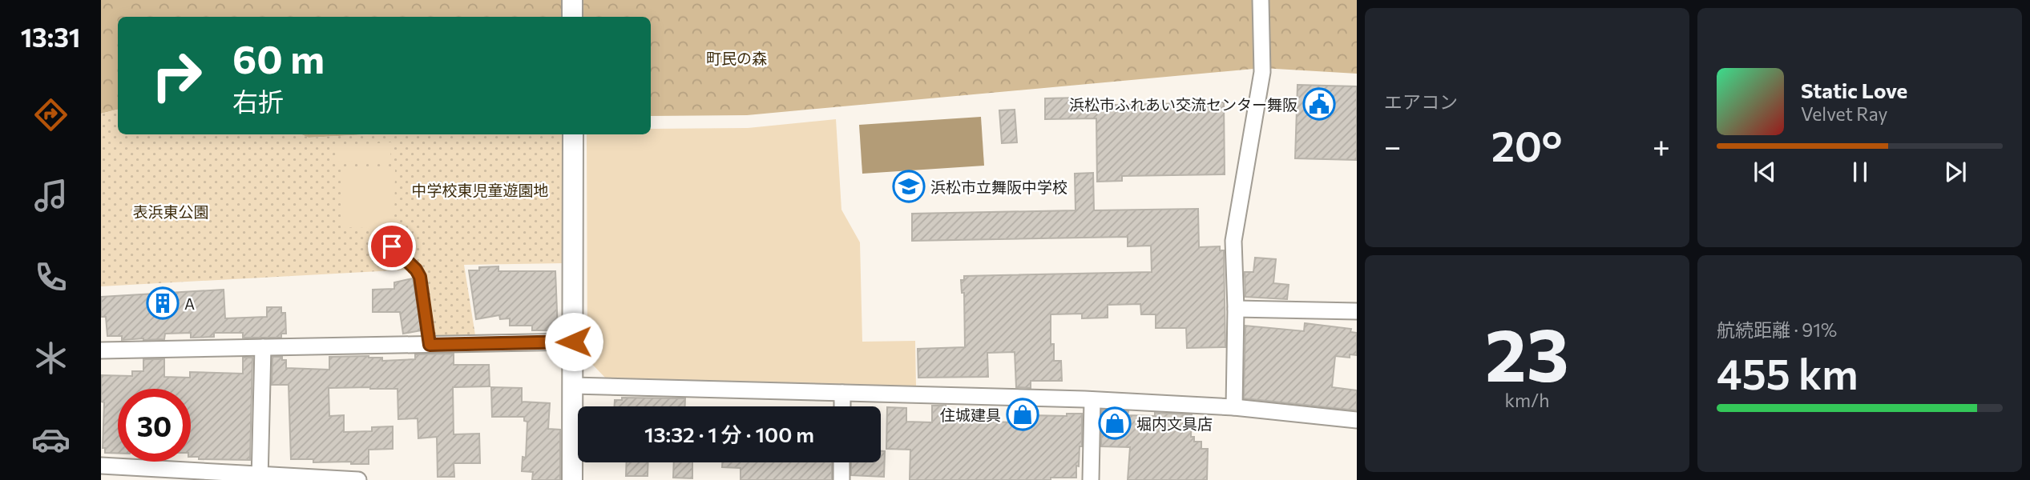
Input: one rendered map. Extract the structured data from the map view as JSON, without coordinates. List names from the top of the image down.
{
  "parks": ["町民の森", "中学校東児童遊園地", "表浜東公園"],
  "places": {
    "public building": ["浜松市ふれあい交流センター舞阪"],
    "school or university": ["浜松市立舞阪中学校"],
    "building": ["A"],
    "shop": ["住城建具", "堀内文具店"]
  },
  "page": {
    "tabs": "13:31",
    "tile": [
      "エアコン",
      ["23", "km/h"],
      ["航続距離 · 91%", "455 km"]
    ],
    "turn": ["60 m", "右折"],
    "song": ["Static Love", "Velvet Ray"],
    "heat": ["−", "20°", "+"],
    "limit": "30",
    "trip": "13:32 · 1 分 · 100 m"
  }
}
